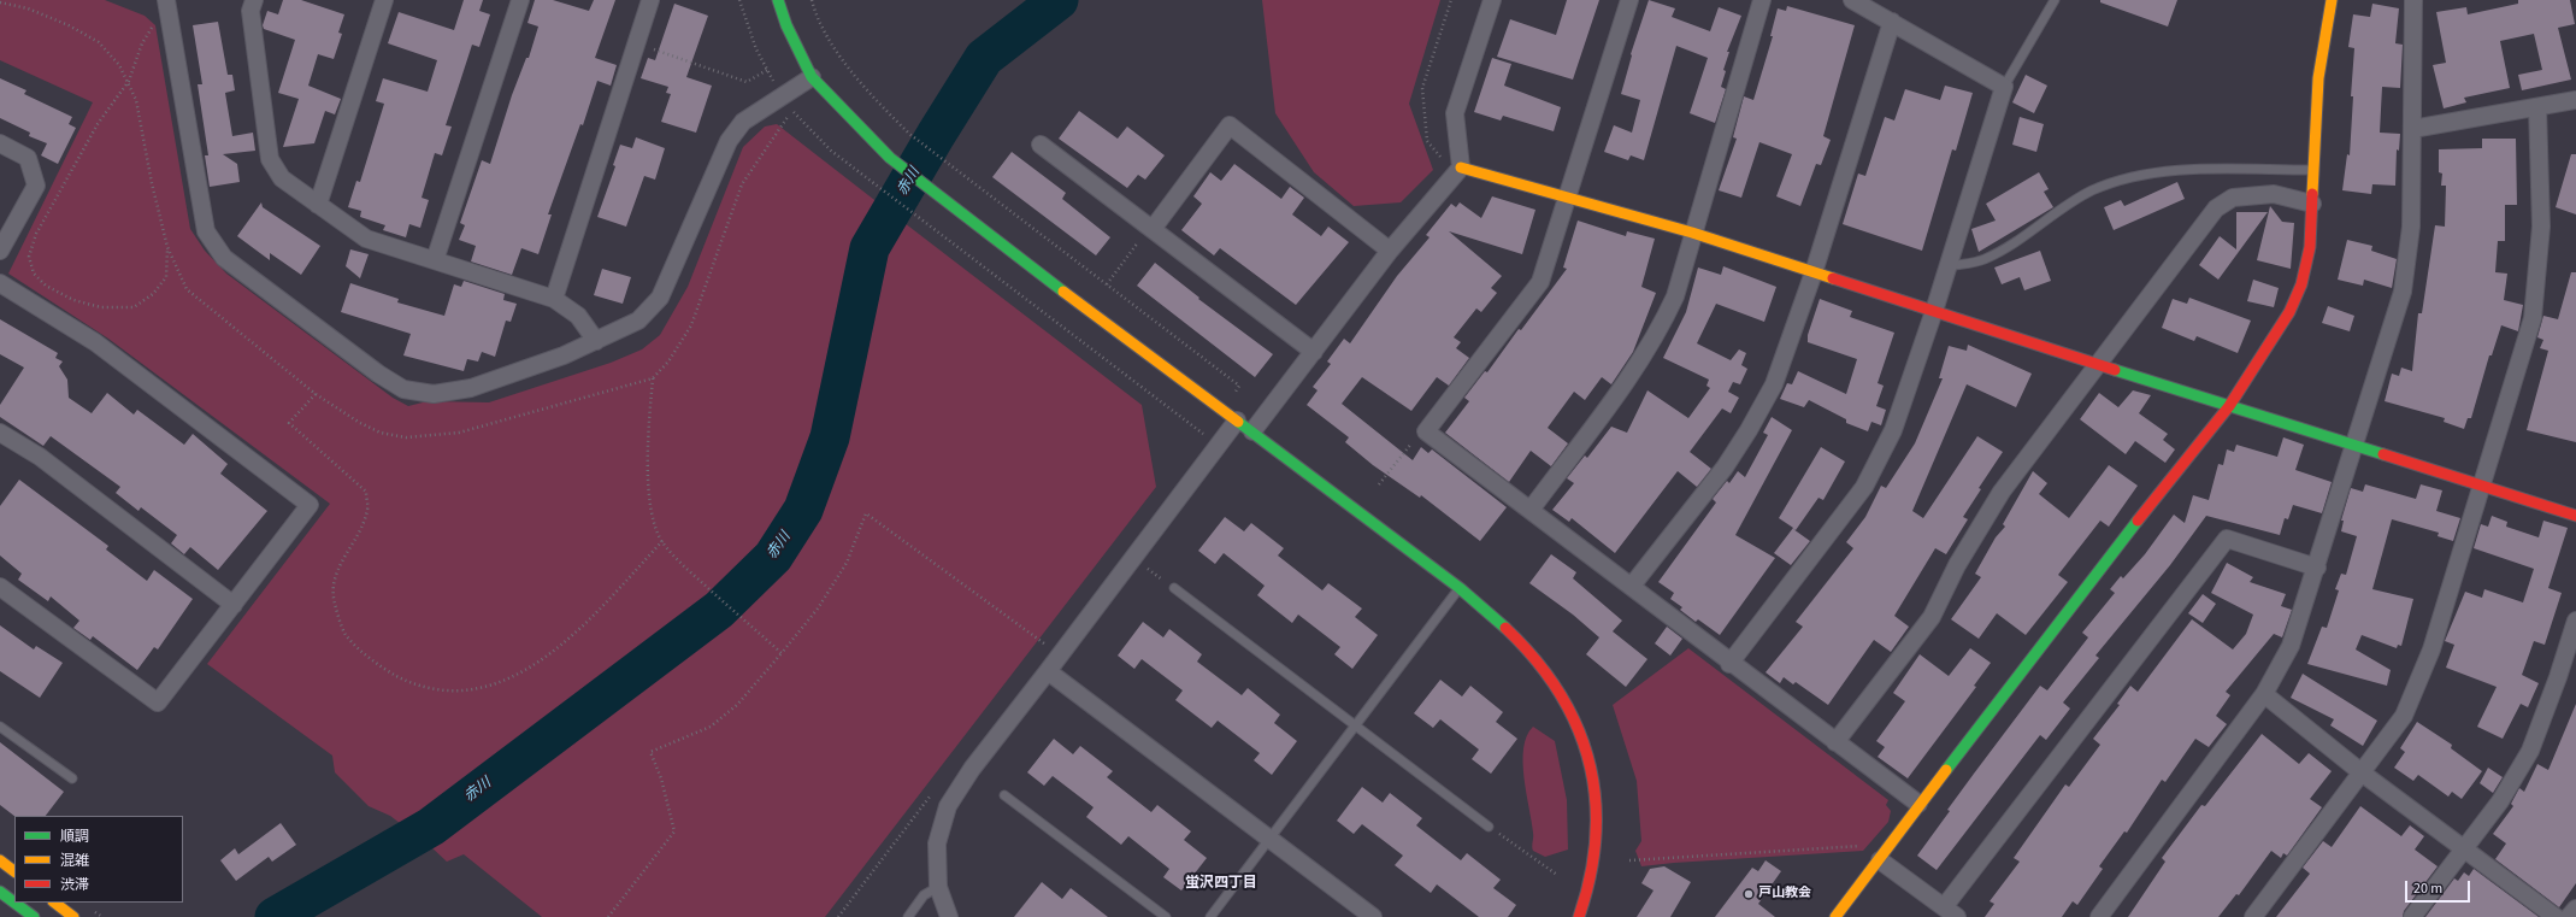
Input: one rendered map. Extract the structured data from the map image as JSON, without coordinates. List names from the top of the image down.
{
  "districts": ["蛍沢四丁目"],
  "water": ["赤川"],
  "places": ["戸山教会"],
  "legend": ["順調", "混雑", "渋滞"],
  "scale_bar": "20 m"
}
